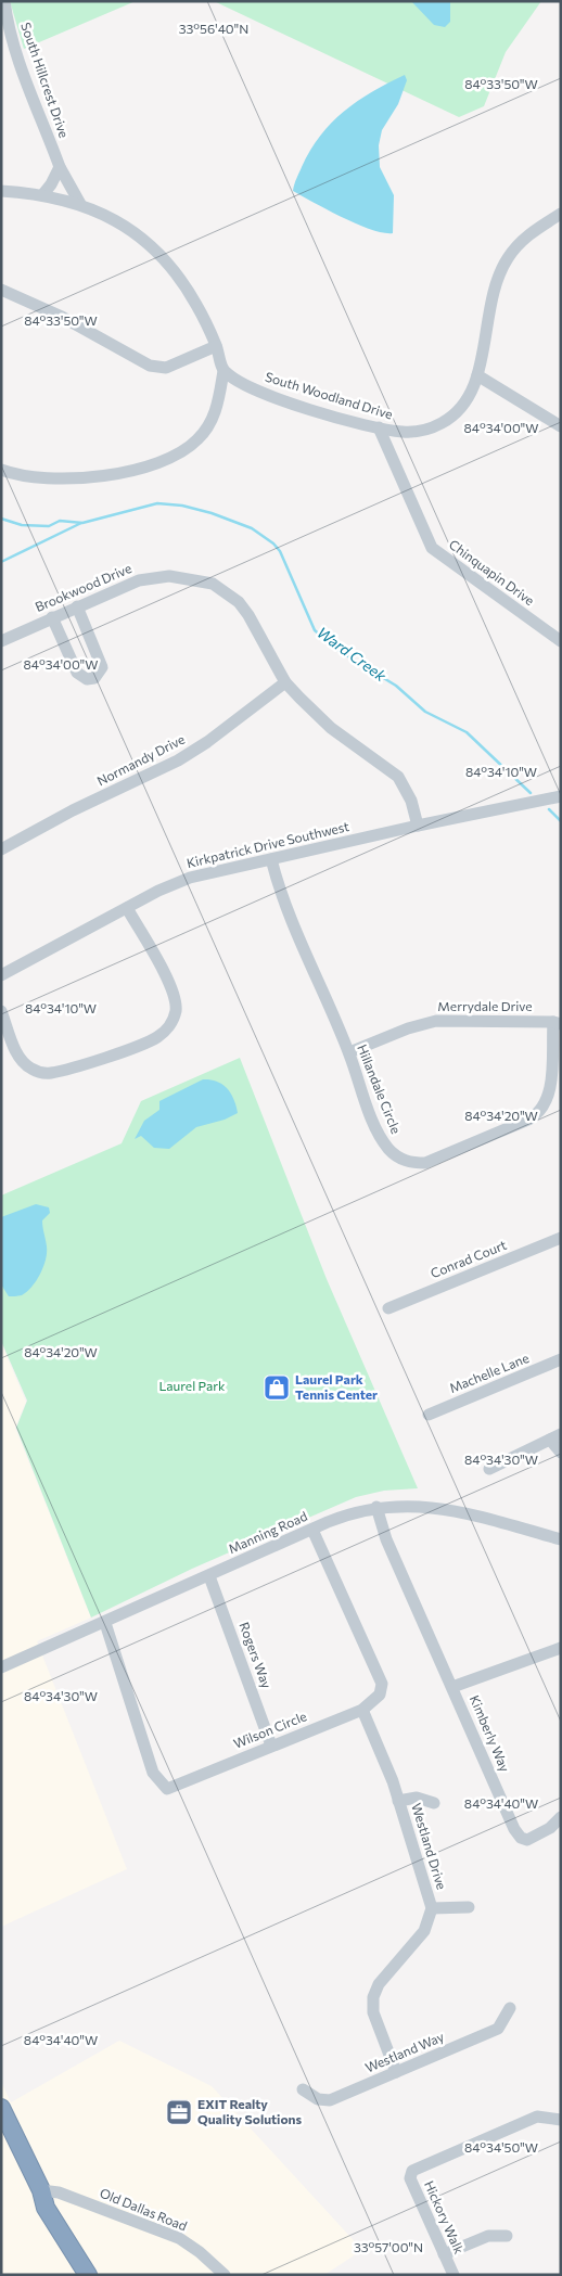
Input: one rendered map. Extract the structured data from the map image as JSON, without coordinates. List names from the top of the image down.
{
  "streets": {
    "street": [
      "South Hillcrest Drive",
      "South Woodland Drive",
      "Chinquapin Drive",
      "Brookwood Drive",
      "Normandy Drive",
      "Kirkpatrick Drive Southwest",
      "Merrydale Drive",
      "Hillandale Circle",
      "Conrad Court",
      "Machelle Lane",
      "Manning Road",
      "Rogers Way",
      "Wilson Circle",
      "Kimberly Way",
      "Westland Drive",
      "Westland Way",
      "Old Dallas Road",
      "Hickory Walk"
    ]
  },
  "crossings": [
    ["South Woodland Drive", "Chinquapin Drive"],
    ["Brookwood Drive", "Normandy Drive"],
    ["Brookwood Drive", "Kirkpatrick Drive Southwest"],
    ["Kirkpatrick Drive Southwest", "Hillandale Circle"],
    ["Merrydale Drive", "Hillandale Circle"],
    ["Manning Road", "Rogers Way"],
    ["Manning Road", "Wilson Circle"],
    ["Rogers Way", "Wilson Circle"],
    ["Wilson Circle", "Westland Drive"],
    ["Westland Drive", "Westland Way"]
  ],
  "water": ["Ward Creek"],
  "parks": ["Laurel Park"],
  "places": {
    "shop": ["Laurel Park Tennis Center"],
    "office": ["EXIT Realty Quality Solutions"]
  },
  "coordinates": [
    "33°56'40\"N",
    "84°33'50\"W",
    "84°34'00\"W",
    "84°34'10\"W",
    "84°34'20\"W",
    "84°34'30\"W",
    "84°34'40\"W",
    "84°34'50\"W",
    "33°57'00\"N"
  ]
}
